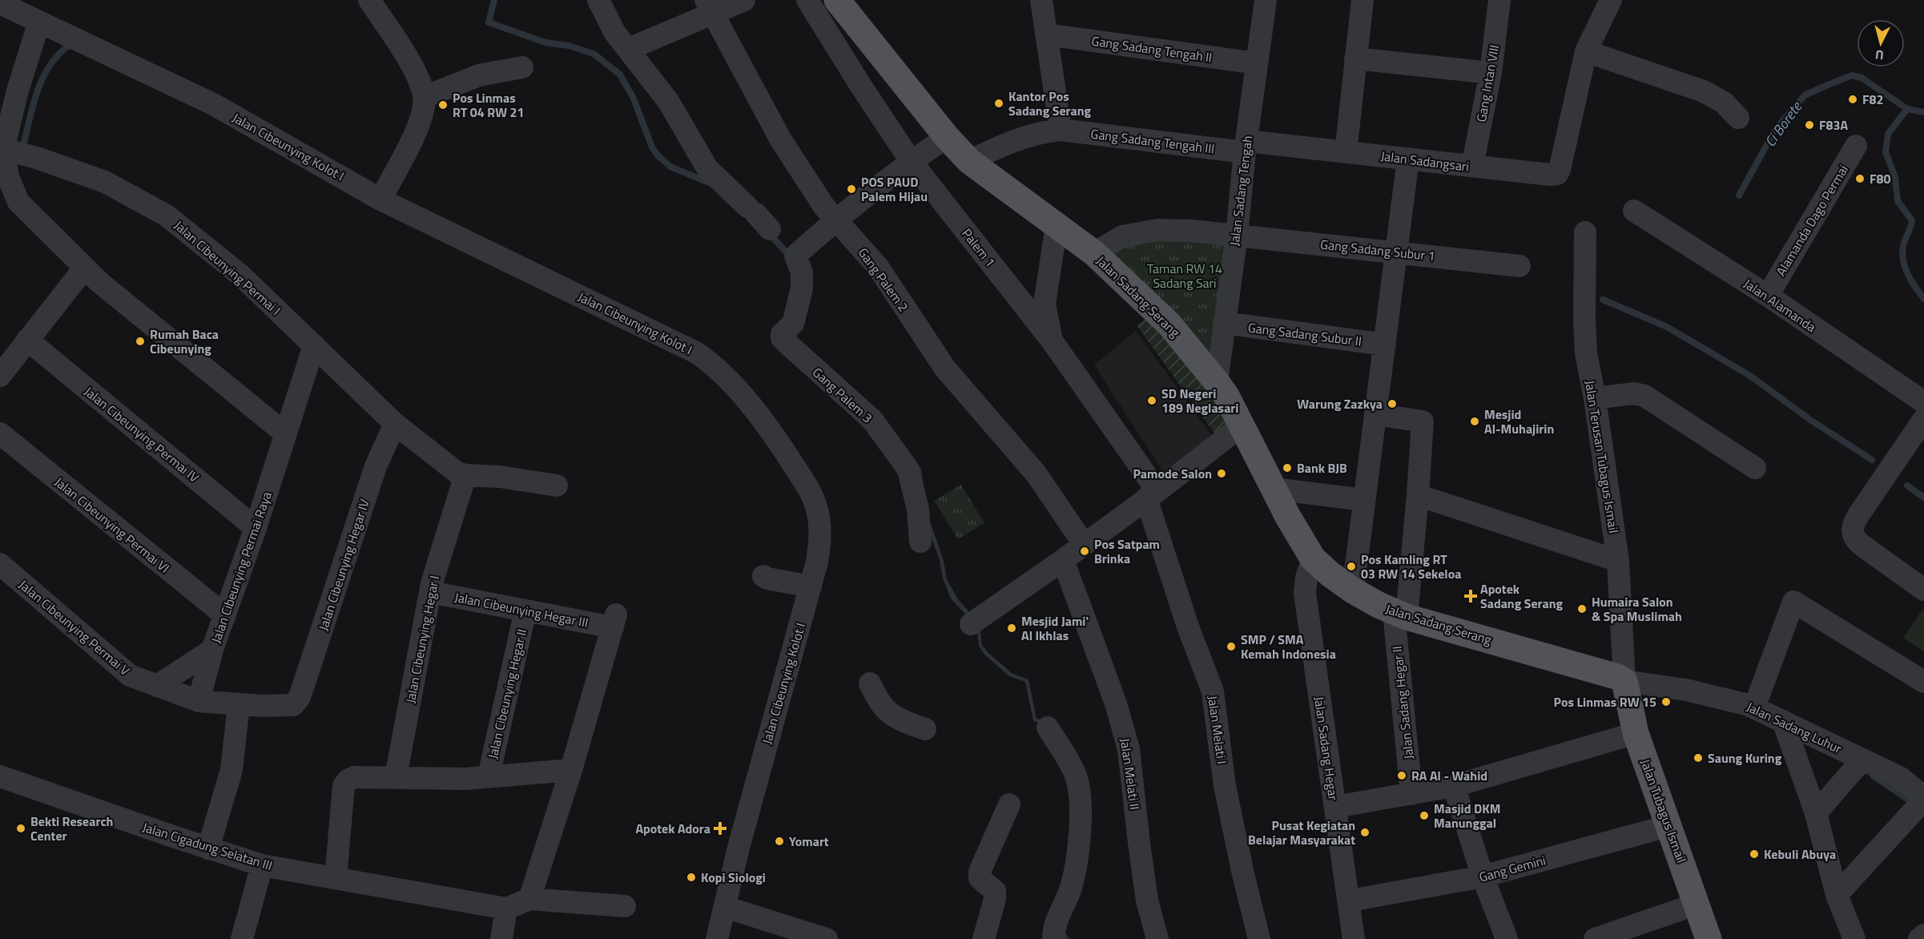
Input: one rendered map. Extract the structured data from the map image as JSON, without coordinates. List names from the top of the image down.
{
  "streets": {
    "main road": ["Jalan Sadang Serang", "Jalan Tubagus Ismail"],
    "street": [
      "Gang Sadang Tengah II",
      "Gang Intan VIII",
      "Gang Sadang Tengah III",
      "Jalan Cibeunying Kolot I",
      "Jalan Sadangsari",
      "Jalan Sadang Tengah",
      "Alamanda Dago Permai",
      "Palem 1",
      "Gang Sadang Subur 1",
      "Jalan Cibeunying Permai I",
      "Gang Palem 2",
      "Jalan Alamanda",
      "Gang Sadang Subur II",
      "Gang Palem 3",
      "Jalan Cibeunying Permai IV",
      "Jalan Terusan Tubagus Ismail",
      "Jalan Cibeunying Permai VI",
      "Jalan Cibeunying Hegar IV",
      "Jalan Cibeunying Permai Raya",
      "Jalan Cibeunying Hegar III",
      "Jalan Cibeunying Permai V",
      "Jalan Cibeunying Hegar I",
      "Jalan Cibeunying Hegar II",
      "Jalan Sadang Hegar II",
      "Jalan Sadang Luhur",
      "Jalan Melati I",
      "Jalan Sadang Hegar",
      "Jalan Melati II",
      "Jalan Cigadung Selatan III",
      "Gang Gemini"
    ]
  },
  "crossings": [
    ["Gang Sadang Tengah II", "Jalan Sadang Tengah"],
    ["Gang Intan VIII", "Jalan Sadangsari"],
    ["Gang Sadang Tengah III", "Jalan Sadangsari"],
    ["Gang Sadang Tengah III", "Jalan Sadang Tengah"],
    ["Gang Sadang Tengah III", "Jalan Sadang Serang"],
    ["Jalan Sadangsari", "Jalan Sadang Tengah"],
    ["Jalan Sadang Tengah", "Gang Sadang Subur 1"],
    ["Jalan Sadang Tengah", "Jalan Sadang Serang"],
    ["Jalan Sadang Tengah", "Gang Sadang Subur II"],
    ["Alamanda Dago Permai", "Jalan Alamanda"],
    ["Palem 1", "Jalan Melati I"],
    ["Gang Sadang Subur 1", "Jalan Sadang Serang"],
    ["Jalan Cibeunying Permai I", "Jalan Cibeunying Hegar IV"],
    ["Jalan Cibeunying Permai I", "Jalan Cibeunying Permai Raya"],
    ["Jalan Cibeunying Permai I", "Jalan Cibeunying Hegar I"],
    ["Gang Palem 2", "Gang Palem 3"],
    ["Jalan Sadang Serang", "Jalan Terusan Tubagus Ismail"],
    ["Jalan Sadang Serang", "Jalan Sadang Hegar II"],
    ["Jalan Sadang Serang", "Jalan Sadang Luhur"],
    ["Jalan Sadang Serang", "Jalan Sadang Hegar"],
    ["Jalan Sadang Serang", "Jalan Tubagus Ismail"],
    ["Jalan Cibeunying Permai IV", "Jalan Cibeunying Permai Raya"],
    ["Jalan Terusan Tubagus Ismail", "Jalan Sadang Luhur"],
    ["Jalan Terusan Tubagus Ismail", "Jalan Tubagus Ismail"],
    ["Jalan Cibeunying Permai VI", "Jalan Cibeunying Permai Raya"],
    ["Jalan Cibeunying Hegar IV", "Jalan Cibeunying Permai V"],
    ["Jalan Cibeunying Permai Raya", "Jalan Cibeunying Permai V"],
    ["Jalan Cibeunying Hegar III", "Jalan Cibeunying Hegar I"],
    ["Jalan Cibeunying Hegar III", "Jalan Cibeunying Hegar II"],
    ["Jalan Sadang Luhur", "Jalan Tubagus Ismail"],
    ["Jalan Tubagus Ismail", "Gang Gemini"]
  ],
  "water": ["Ci Borete"],
  "parks": ["Taman RW 14 Sadang Sari"],
  "places": {
    "other": [
      "F82",
      "Kantor Pos Sadang Serang",
      "Pos Linmas RT 04 RW 21",
      "F83A",
      "F80",
      "POS PAUD Palem Hijau",
      "Rumah Baca Cibeunying",
      "SD Negeri 189 Neglasari",
      "Warung Zazkya",
      "Mesjid Al-Muhajirin",
      "Bank BJB",
      "Pamode Salon",
      "Pos Satpam Brinka",
      "Pos Kamling RT 03 RW 14 Sekeloa",
      "Humaira Salon & Spa Muslimah",
      "Mesjid Jami' Al Ikhlas",
      "SMP / SMA Kemah Indonesia",
      "Pos Linmas RW 15",
      "Saung Kuring",
      "RA Al - Wahid",
      "Masjid DKM Manunggal",
      "Bekti Research Center",
      "Pusat Kegiatan Belajar Masyarakat",
      "Yomart",
      "Kebuli Abuya",
      "Kopi Siologi"
    ],
    "health": ["Apotek Sadang Serang", "Apotek Adora"]
  },
  "north": "bottom"
}
